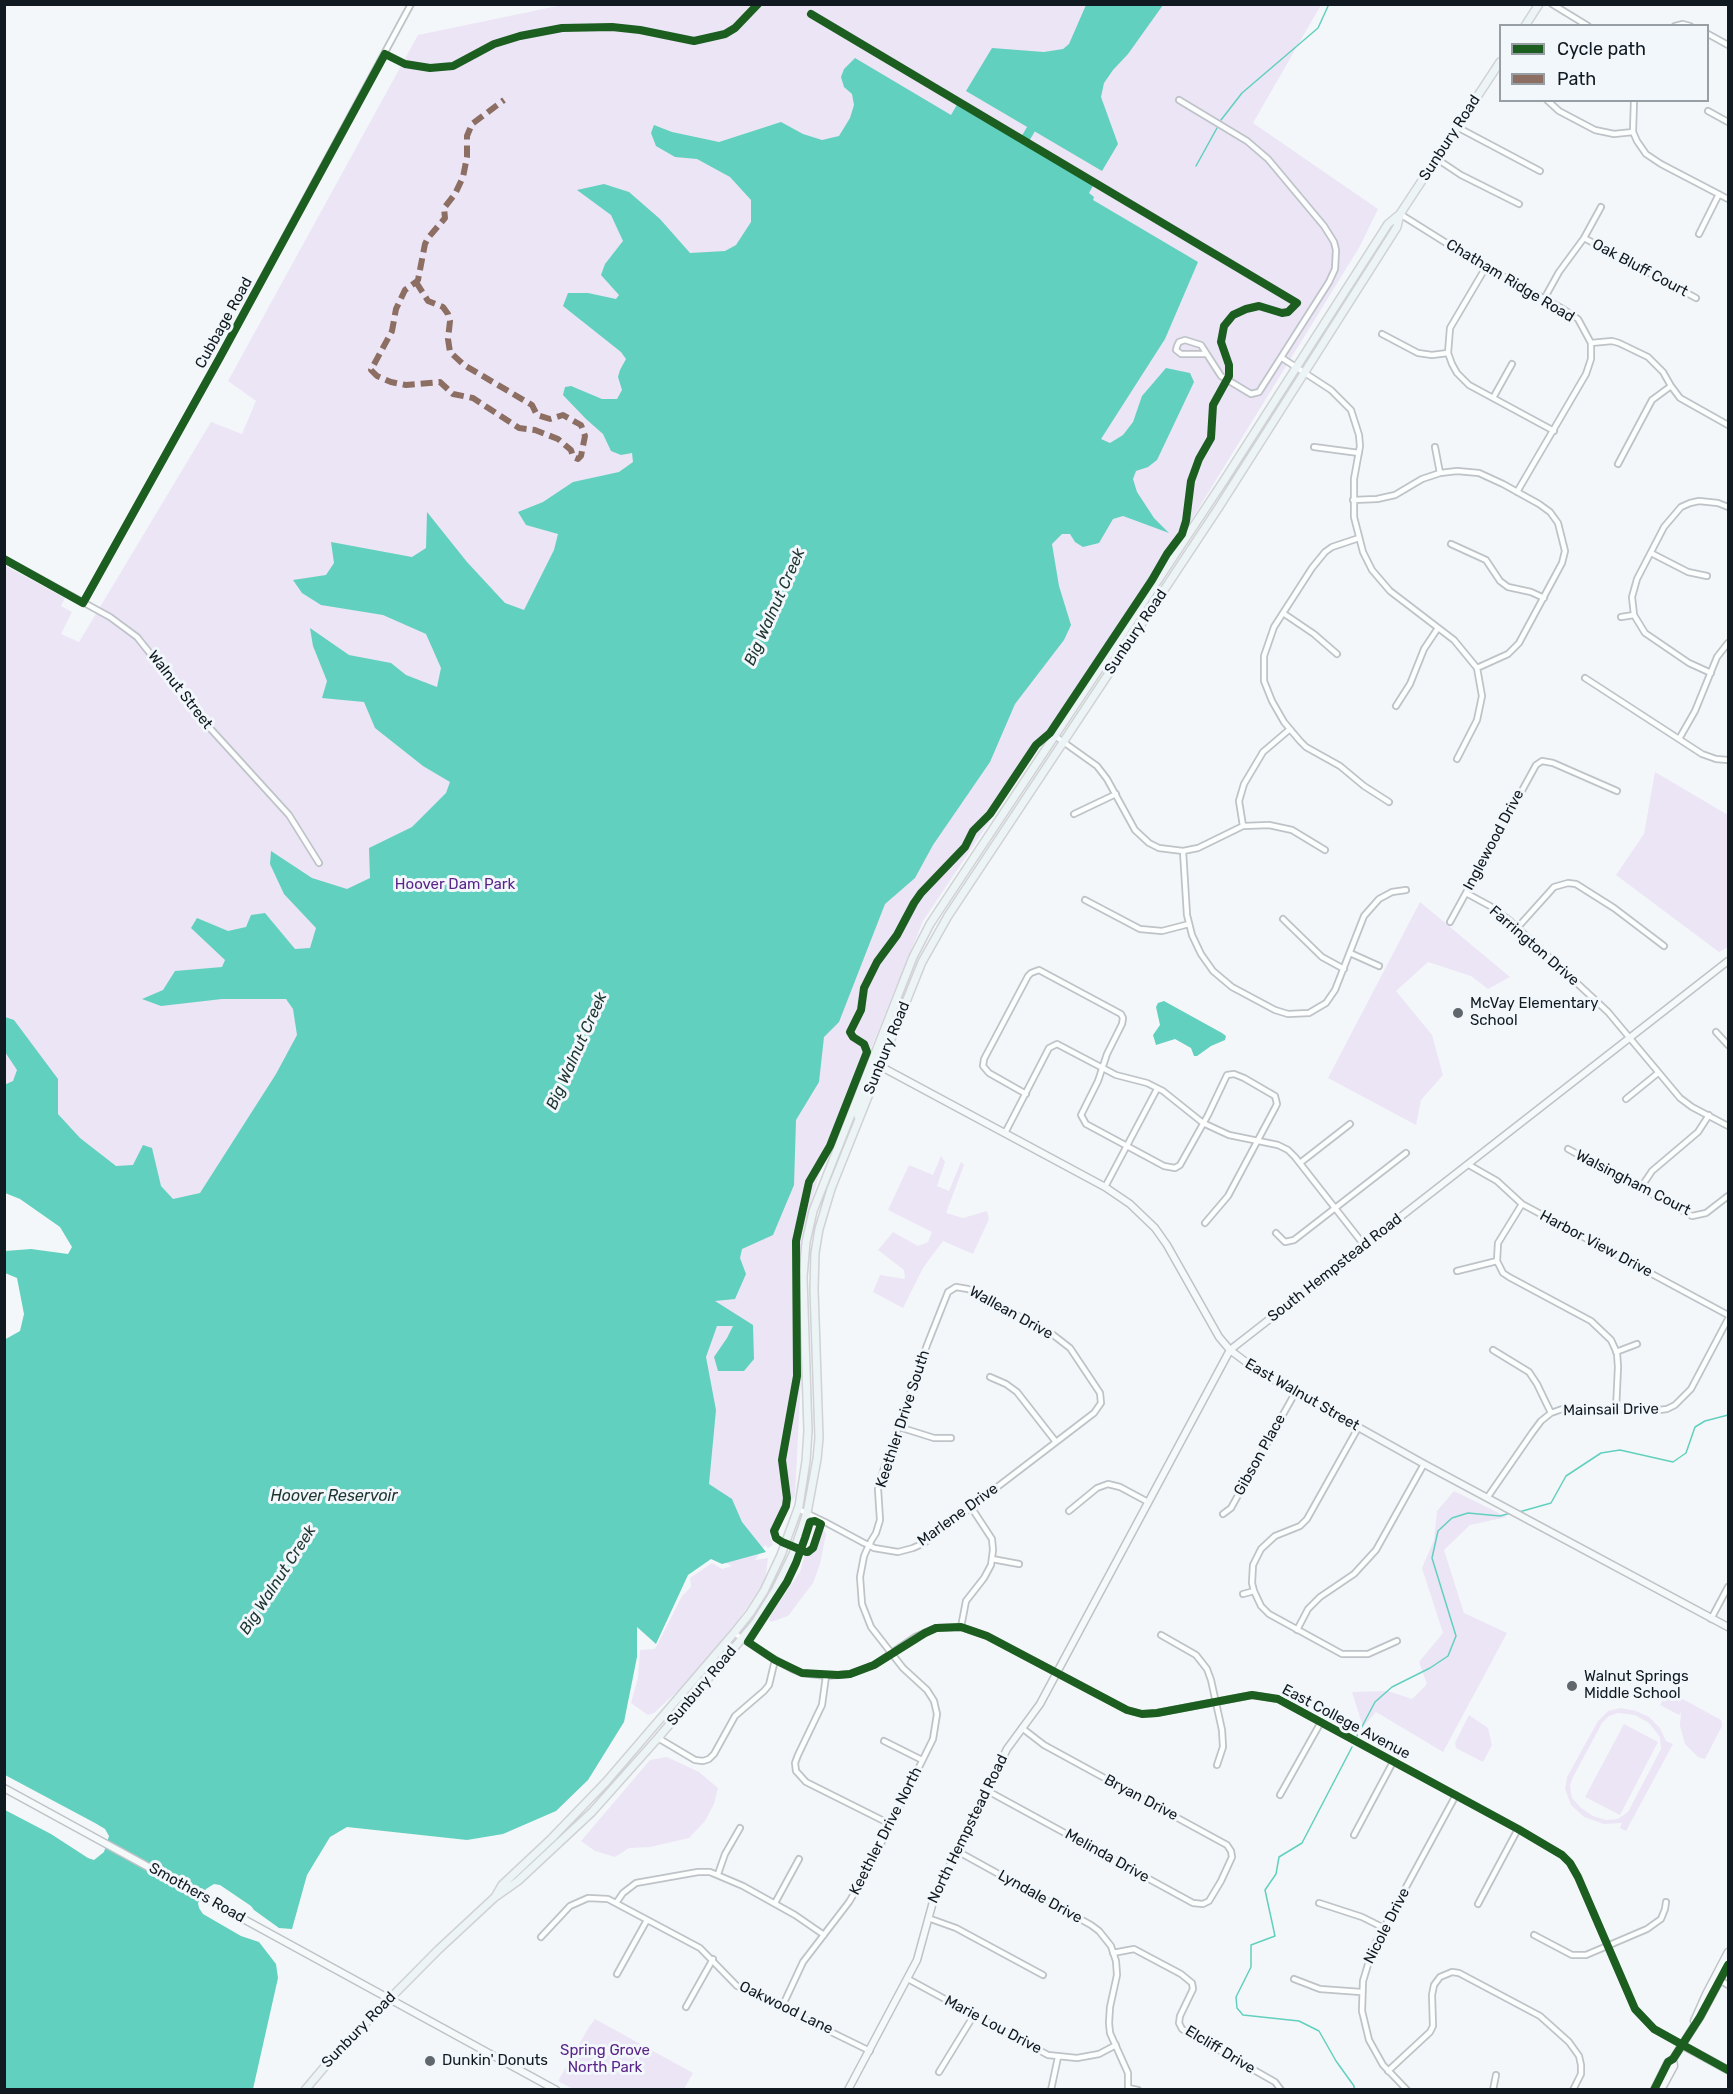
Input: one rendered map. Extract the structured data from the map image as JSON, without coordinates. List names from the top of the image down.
{
  "streets": {
    "main road": [
      "Sunbury Road",
      "South Hempstead Road",
      "East Walnut Street",
      "East College Avenue",
      "North Hempstead Road",
      "Smothers Road"
    ],
    "street": [
      "Oak Bluff Court",
      "Chatham Ridge Road",
      "Cubbage Road",
      "Walnut Street",
      "Inglewood Drive",
      "Farrington Drive",
      "Walsingham Court",
      "Harbor View Drive",
      "Wallean Drive",
      "Mainsail Drive",
      "Keethler Drive South",
      "Gibson Place",
      "Marlene Drive",
      "Bryan Drive",
      "Keethler Drive North",
      "Melinda Drive",
      "Lyndale Drive",
      "Nicole Drive",
      "Oakwood Lane",
      "Marie Lou Drive",
      "Elcliff Drive"
    ]
  },
  "crossings": [
    ["Sunbury Road", "Chatham Ridge Road"],
    ["Sunbury Road", "East Walnut Street"],
    ["Sunbury Road", "Marlene Drive"],
    ["Sunbury Road", "East College Avenue"],
    ["Sunbury Road", "Smothers Road"],
    ["Cubbage Road", "Walnut Street"],
    ["Inglewood Drive", "Farrington Drive"],
    ["Farrington Drive", "South Hempstead Road"],
    ["Harbor View Drive", "South Hempstead Road"],
    ["Harbor View Drive", "Mainsail Drive"],
    ["South Hempstead Road", "East Walnut Street"],
    ["South Hempstead Road", "East College Avenue"],
    ["South Hempstead Road", "North Hempstead Road"],
    ["Wallean Drive", "Keethler Drive South"],
    ["Wallean Drive", "Marlene Drive"],
    ["East Walnut Street", "Mainsail Drive"],
    ["East Walnut Street", "Gibson Place"],
    ["Keethler Drive South", "Marlene Drive"],
    ["Keethler Drive South", "East College Avenue"],
    ["Keethler Drive South", "Keethler Drive North"],
    ["East College Avenue", "North Hempstead Road"],
    ["East College Avenue", "Keethler Drive North"],
    ["East College Avenue", "Nicole Drive"],
    ["Bryan Drive", "North Hempstead Road"],
    ["Bryan Drive", "Melinda Drive"],
    ["North Hempstead Road", "Melinda Drive"],
    ["North Hempstead Road", "Lyndale Drive"],
    ["North Hempstead Road", "Oakwood Lane"],
    ["North Hempstead Road", "Marie Lou Drive"],
    ["Keethler Drive North", "Oakwood Lane"],
    ["Lyndale Drive", "Elcliff Drive"]
  ],
  "water": ["Big Walnut Creek", "Hoover Reservoir"],
  "parks": ["Hoover Dam Park", "Spring Grove North Park"],
  "places": ["McVay Elementary School", "Walnut Springs Middle School", "Dunkin' Donuts"],
  "legend": ["Cycle path", "Path"]
}
